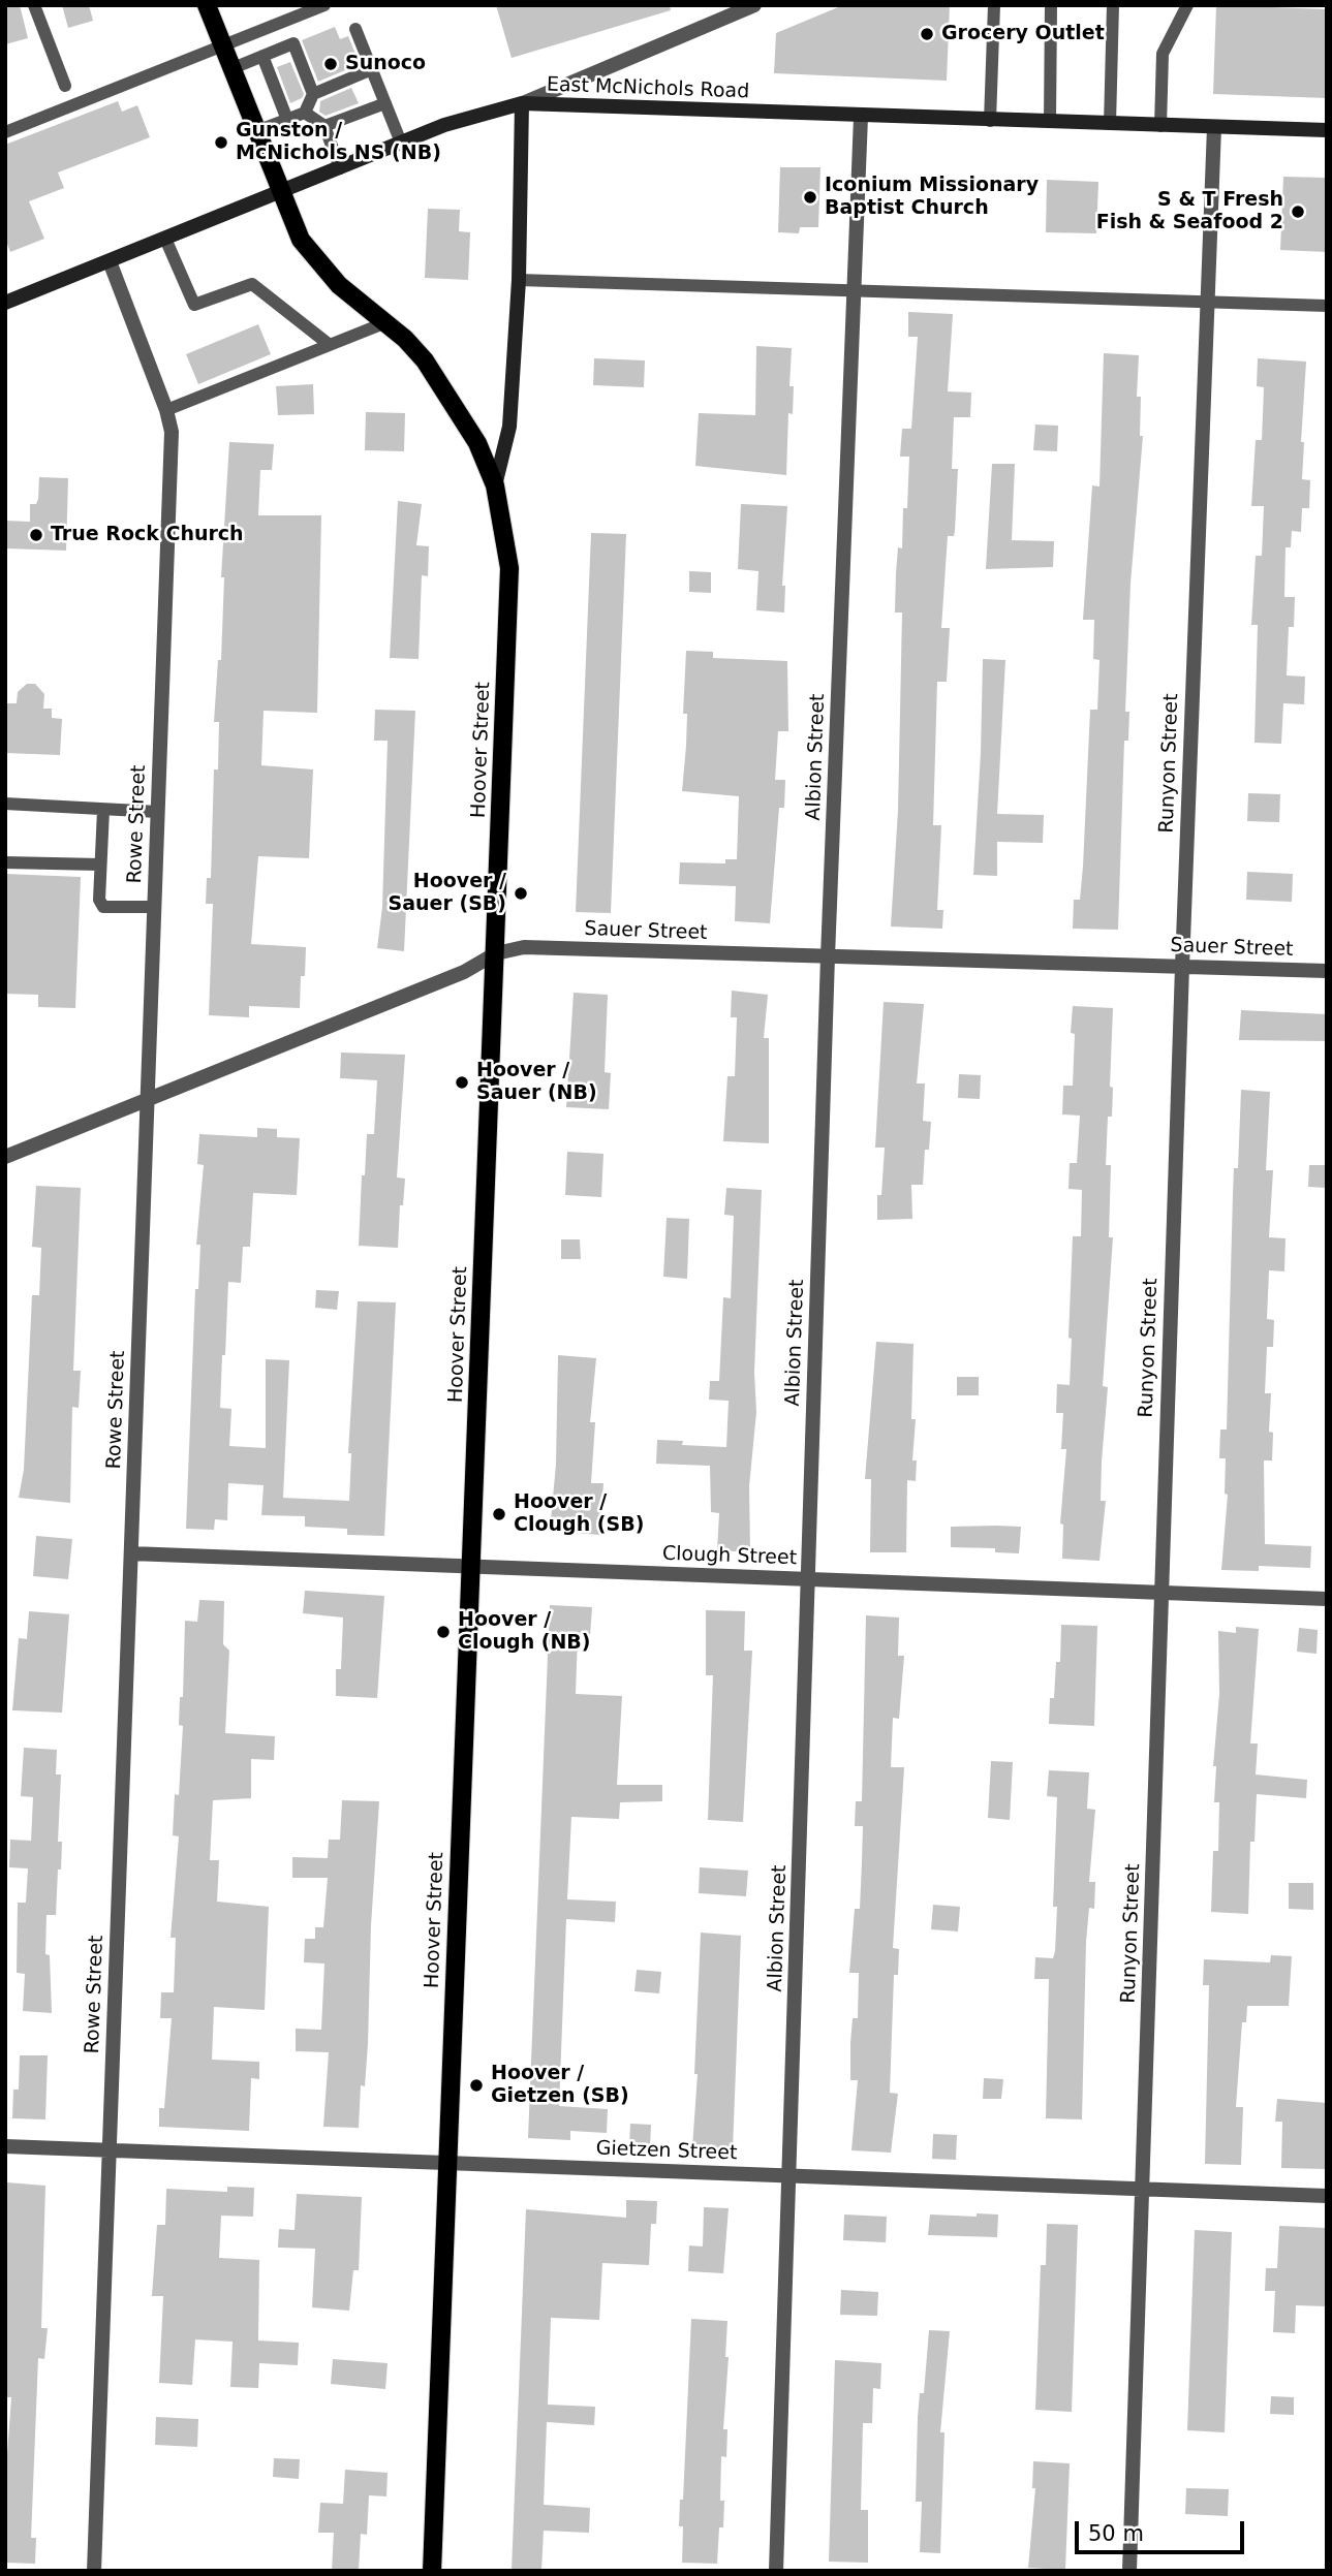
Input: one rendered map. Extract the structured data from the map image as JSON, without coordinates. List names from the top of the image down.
{
  "streets": {
    "main road": ["Hoover Street"],
    "street": [
      "East McNichols Road",
      "Albion Street",
      "Runyon Street",
      "Rowe Street",
      "Sauer Street",
      "Clough Street",
      "Gietzen Street"
    ]
  },
  "crossings": [
    ["East McNichols Road", "Hoover Street"],
    ["East McNichols Road", "Albion Street"],
    ["East McNichols Road", "Runyon Street"],
    ["East McNichols Road", "Rowe Street"],
    ["Hoover Street", "Sauer Street"],
    ["Hoover Street", "Clough Street"],
    ["Hoover Street", "Gietzen Street"],
    ["Albion Street", "Sauer Street"],
    ["Albion Street", "Clough Street"],
    ["Albion Street", "Gietzen Street"],
    ["Runyon Street", "Sauer Street"],
    ["Runyon Street", "Clough Street"],
    ["Runyon Street", "Gietzen Street"],
    ["Rowe Street", "Sauer Street"],
    ["Rowe Street", "Clough Street"],
    ["Rowe Street", "Gietzen Street"]
  ],
  "places": [
    "Grocery Outlet",
    "Sunoco",
    "Gunston / McNichols NS (NB)",
    "Iconium Missionary Baptist Church",
    "S & T Fresh Fish & Seafood 2",
    "True Rock Church",
    "Hoover / Sauer (SB)",
    "Hoover / Sauer (NB)",
    "Hoover / Clough (SB)",
    "Hoover / Clough (NB)",
    "Hoover / Gietzen (SB)"
  ],
  "scale_bar": "50 m"
}
